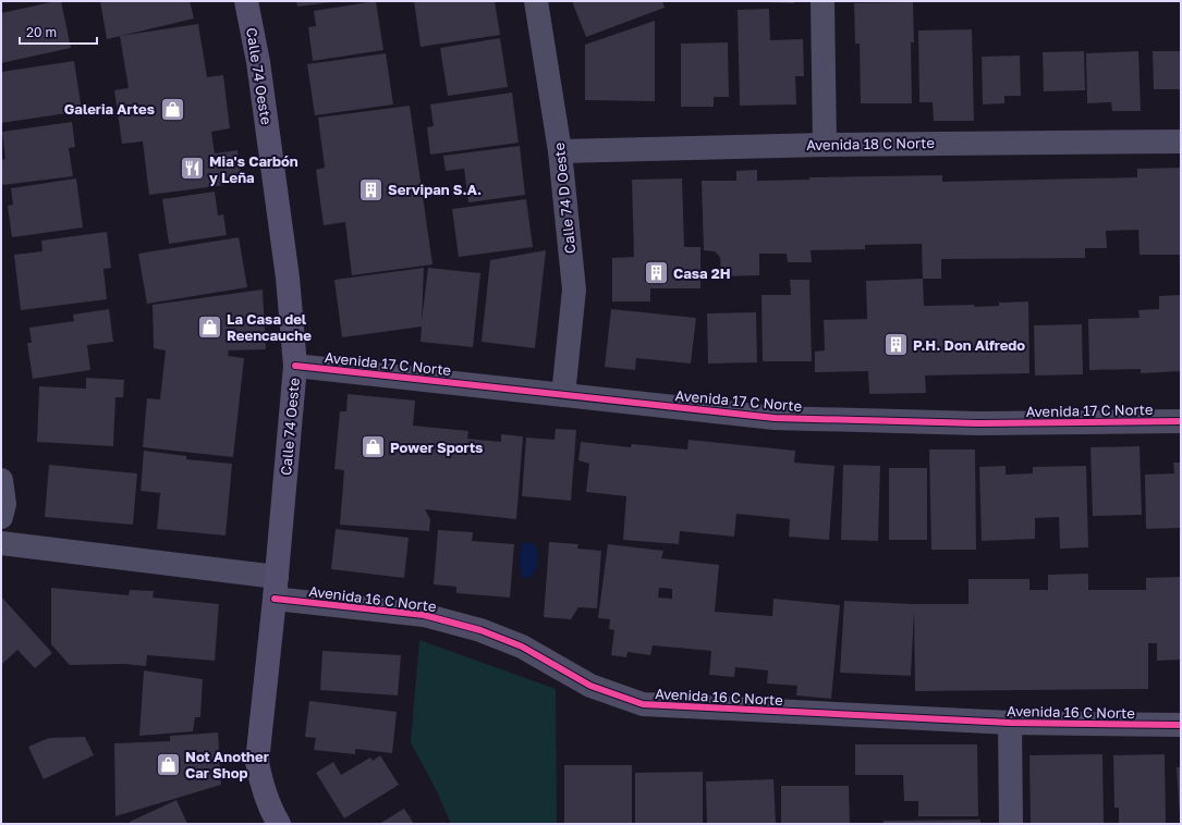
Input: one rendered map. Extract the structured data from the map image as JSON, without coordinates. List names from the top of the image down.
{
  "streets": {
    "street": [
      "Calle 74 Oeste",
      "Avenida 18 C Norte",
      "Calle 74 D Oeste",
      "Avenida 17 C Norte",
      "Avenida 16 C Norte"
    ]
  },
  "crossings": [
    ["Calle 74 Oeste", "Avenida 17 C Norte"],
    ["Calle 74 Oeste", "Avenida 16 C Norte"],
    ["Avenida 18 C Norte", "Calle 74 D Oeste"],
    ["Calle 74 D Oeste", "Avenida 17 C Norte"]
  ],
  "places": {
    "shop": [
      "Galeria Artes",
      "La Casa del Reencauche",
      "Power Sports",
      "Not Another Car Shop"
    ],
    "restaurant": ["Mia's Carbón y Leña"],
    "building": ["Servipan S.A.", "Casa 2H", "P.H. Don Alfredo"]
  },
  "scale_bar": "20 m"
}
